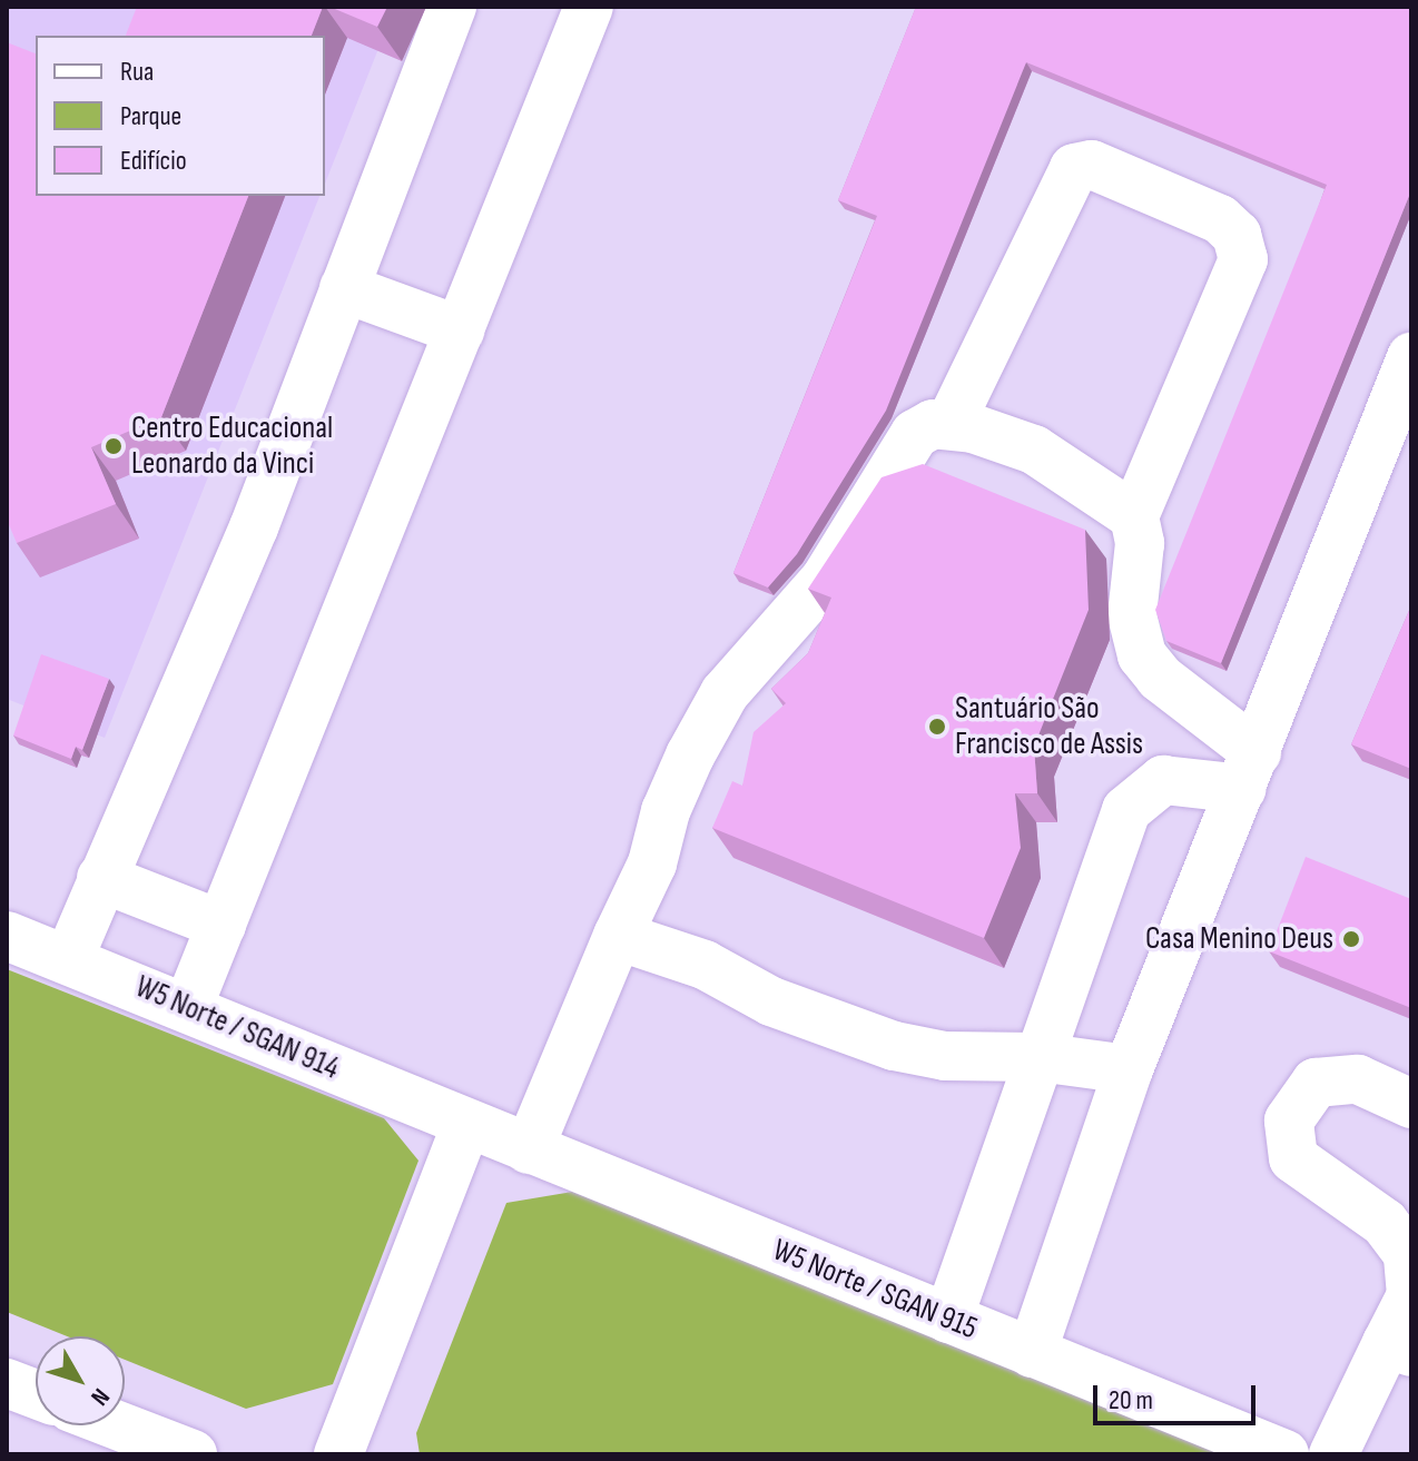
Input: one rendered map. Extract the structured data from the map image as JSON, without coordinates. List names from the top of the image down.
{
  "streets": {
    "main road": ["W5 Norte / SGAN 914", "W5 Norte / SGAN 915"]
  },
  "crossings": [
    ["W5 Norte / SGAN 914", "W5 Norte / SGAN 915"]
  ],
  "places": ["Centro Educacional Leonardo da Vinci", "Santuário São Francisco de Assis", "Casa Menino Deus"],
  "legend": ["Rua", "Parque", "Edifício"],
  "scale_bar": "20 m",
  "north": "bottom right"
}
